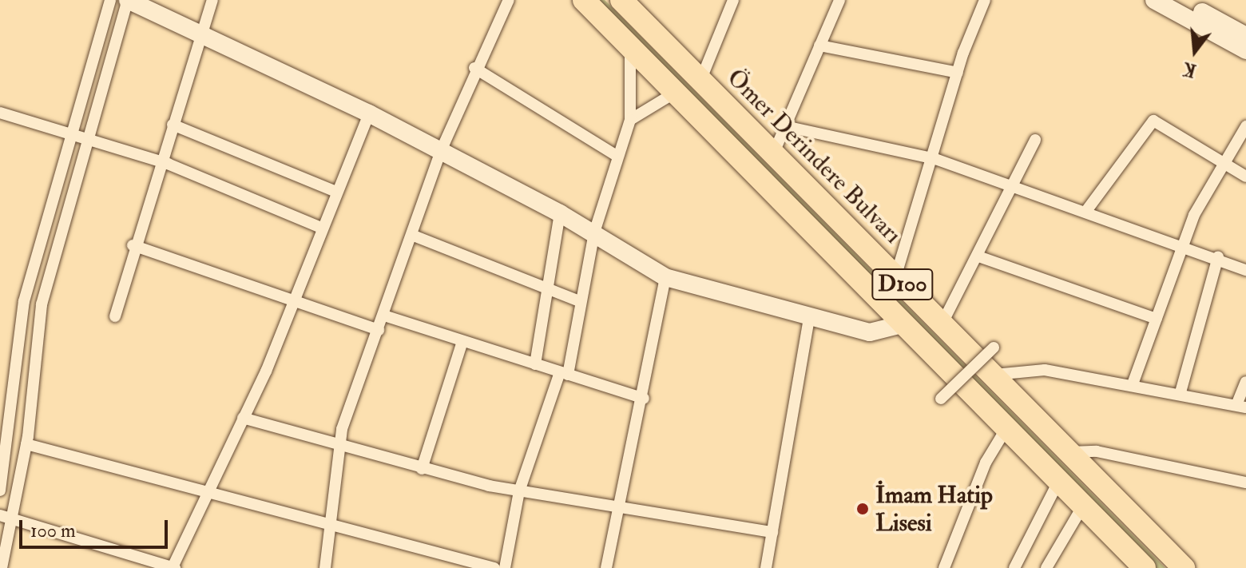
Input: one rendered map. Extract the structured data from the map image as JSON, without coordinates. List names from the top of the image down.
{
  "streets": {
    "highway": ["Ömer Derindere Bulvarı", "D100"]
  },
  "places": ["İmam Hatip Lisesi"],
  "scale_bar": "100 m",
  "north": "bottom"
}
